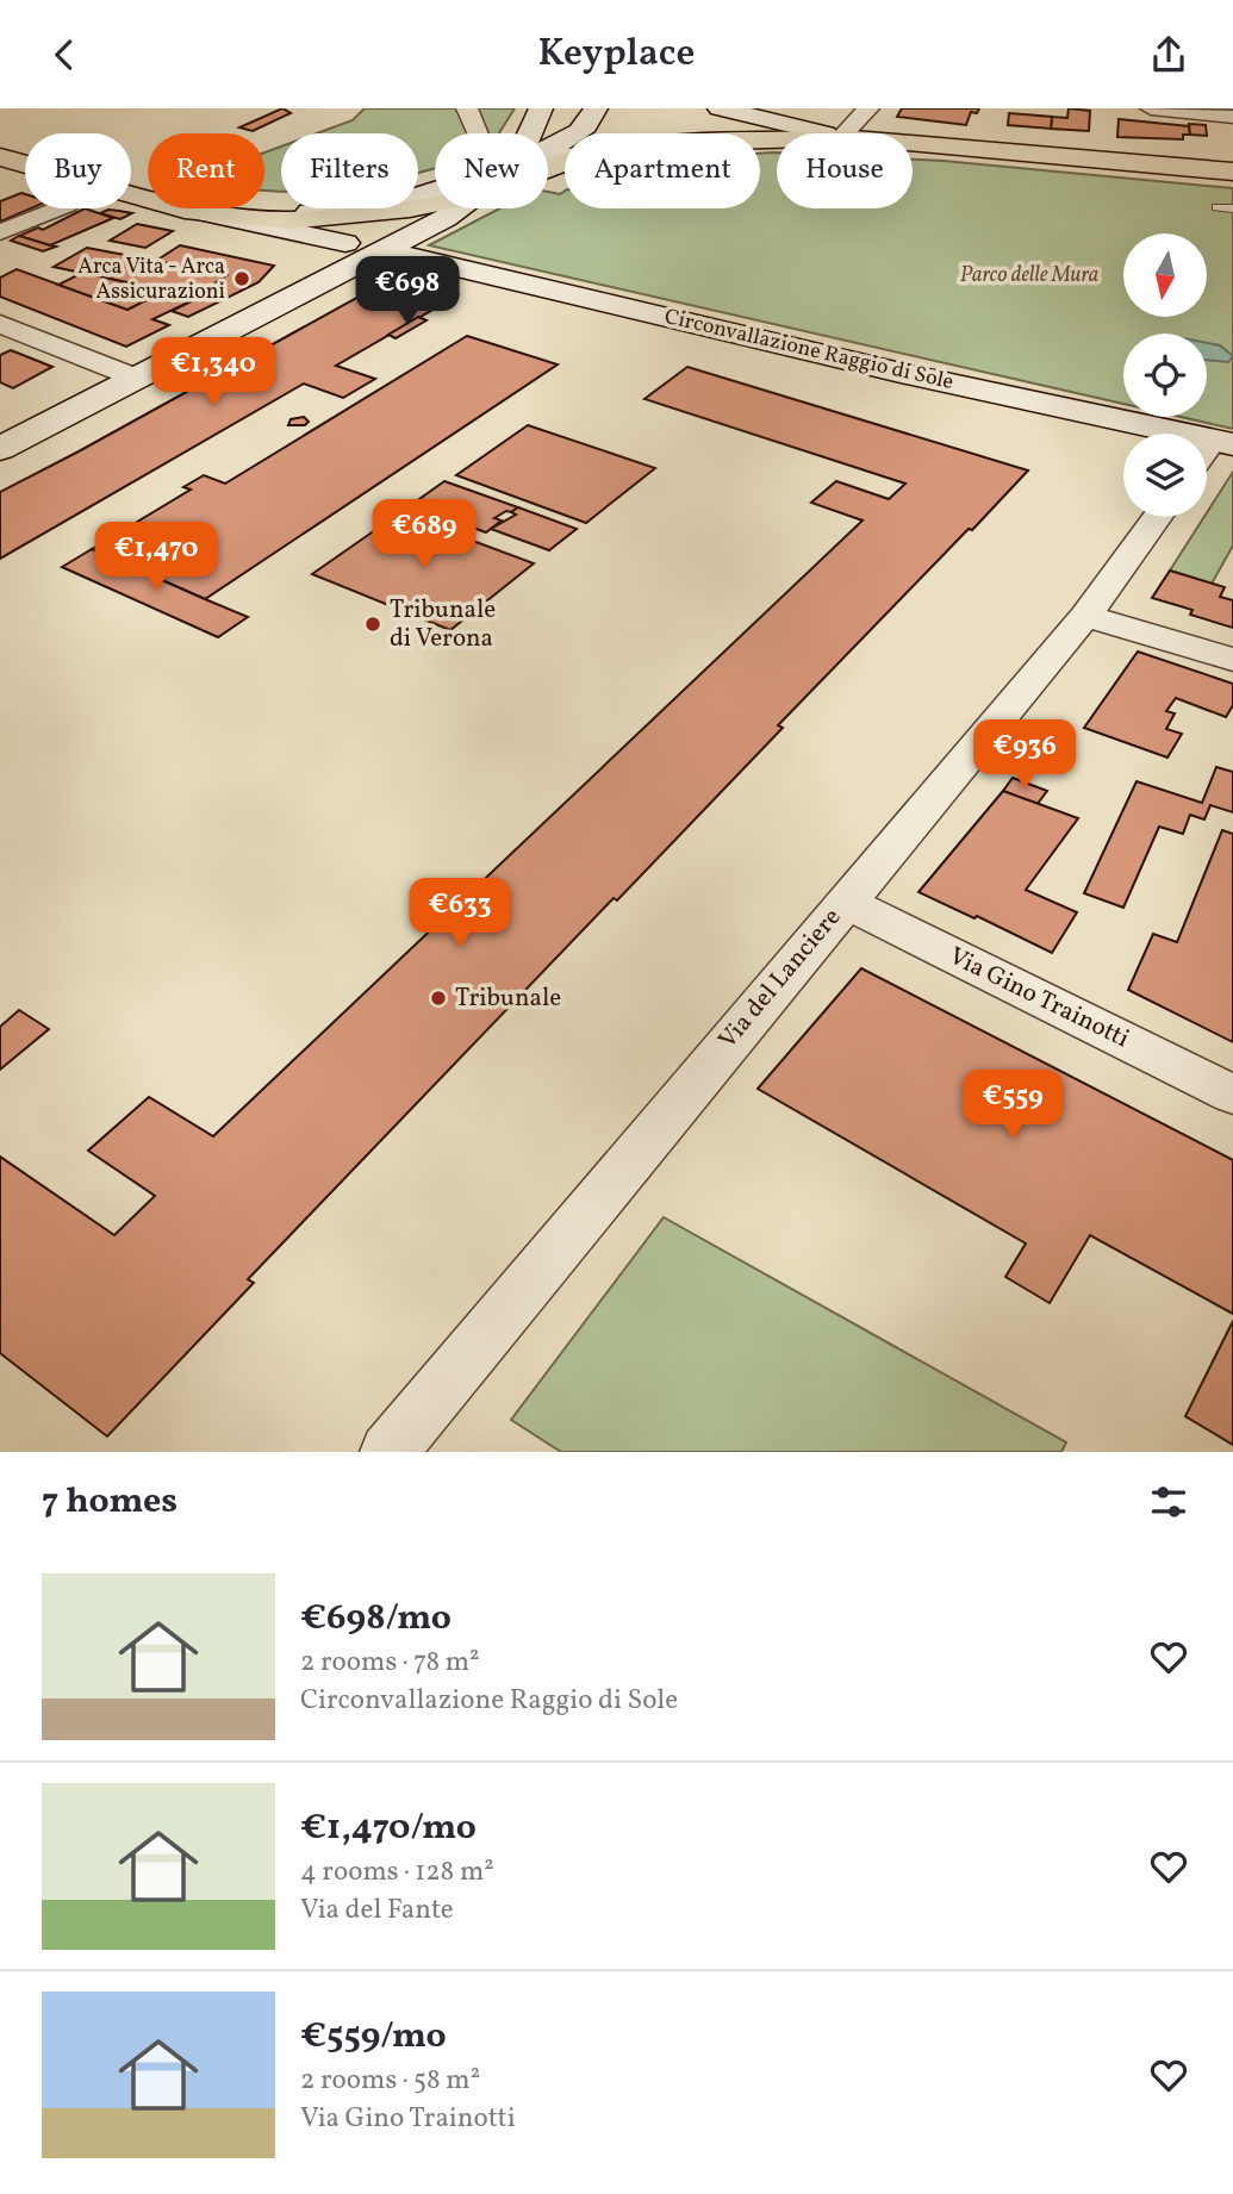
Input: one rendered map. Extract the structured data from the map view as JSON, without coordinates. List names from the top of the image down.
{
  "streets": {
    "street": ["Circonvallazione Raggio di Sole", "Via del Lanciere", "Via Gino Trainotti"]
  },
  "crossings": [
    ["Via del Lanciere", "Via Gino Trainotti"]
  ],
  "parks": ["Parco delle Mura"],
  "places": ["Arca Vita - Arca Assicurazioni", "Tribunale di Verona", "Tribunale"],
  "north": "bottom",
  "page": {
    "header": "Keyplace",
    "chip": [
      "Buy",
      "Rent",
      "Filters",
      "New",
      "Apartment",
      "House"
    ],
    "price": [
      "€698",
      "€1,340",
      "€689",
      "€1,470",
      "€936",
      "€633",
      "€559"
    ],
    "heading": "7 homes",
    "list": [
      {
        "name": "€698/mo",
        "note": "2 rooms · 78 m² · Circonvallazione Raggio di Sole"
      },
      {
        "name": "€1,470/mo",
        "note": "4 rooms · 128 m² · Via del Fante"
      },
      {
        "name": "€559/mo",
        "note": "2 rooms · 58 m² · Via Gino Trainotti"
      }
    ]
  }
}
